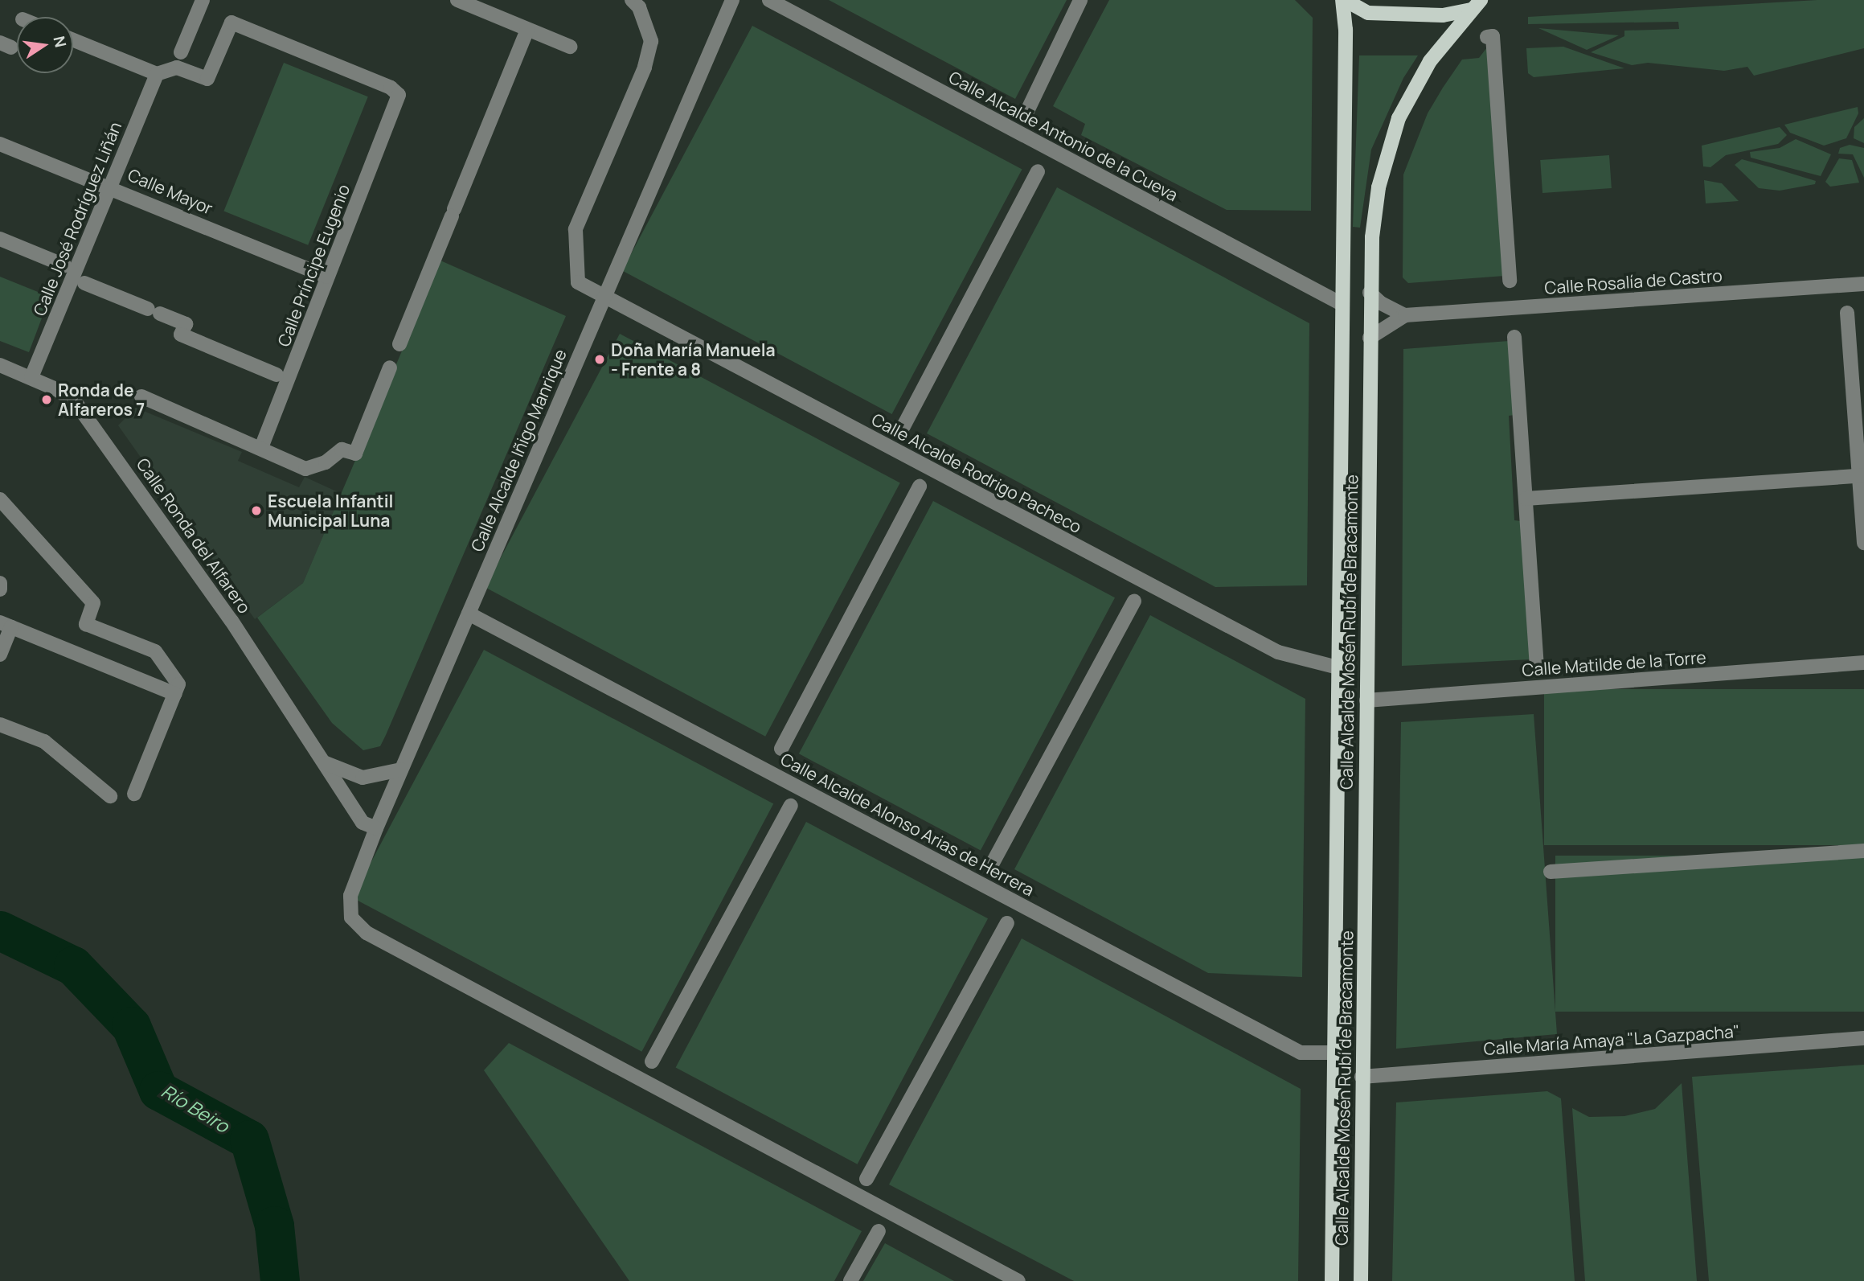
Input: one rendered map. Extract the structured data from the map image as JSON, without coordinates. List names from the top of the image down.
{
  "streets": {
    "main road": ["Calle Alcalde Mosén Rubí de Bracamonte"],
    "street": [
      "Calle Alcalde Antonio de la Cueva",
      "Calle Mayor",
      "Calle José Rodríguez Liñán",
      "Calle Príncipe Eugenio",
      "Calle Rosalía de Castro",
      "Calle Alcalde Iñigo Manrique",
      "Calle Alcalde Rodrigo Pacheco",
      "Calle Ronda del Alfarero",
      "Calle Matilde de la Torre",
      "Calle Alcalde Alonso Arias de Herrera",
      "Calle María Amaya \"La Gazpacha\""
    ]
  },
  "crossings": [
    ["Calle Alcalde Antonio de la Cueva", "Calle Alcalde Mosén Rubí de Bracamonte"],
    ["Calle Mayor", "Calle José Rodríguez Liñán"],
    ["Calle Mayor", "Calle Príncipe Eugenio"],
    ["Calle José Rodríguez Liñán", "Calle Príncipe Eugenio"],
    ["Calle José Rodríguez Liñán", "Calle Ronda del Alfarero"],
    ["Calle Rosalía de Castro", "Calle Alcalde Mosén Rubí de Bracamonte"],
    ["Calle Alcalde Iñigo Manrique", "Calle Alcalde Rodrigo Pacheco"],
    ["Calle Alcalde Iñigo Manrique", "Calle Ronda del Alfarero"],
    ["Calle Alcalde Iñigo Manrique", "Calle Alcalde Alonso Arias de Herrera"],
    ["Calle Alcalde Rodrigo Pacheco", "Calle Alcalde Mosén Rubí de Bracamonte"],
    ["Calle Alcalde Mosén Rubí de Bracamonte", "Calle Matilde de la Torre"],
    ["Calle Alcalde Mosén Rubí de Bracamonte", "Calle Alcalde Alonso Arias de Herrera"],
    ["Calle Alcalde Mosén Rubí de Bracamonte", "Calle María Amaya \"La Gazpacha\""]
  ],
  "water": ["Río Beiro"],
  "places": ["Doña María Manuela - Frente a 8", "Ronda de Alfareros 7", "Escuela Infantil Municipal Luna"],
  "north": "right"
}
